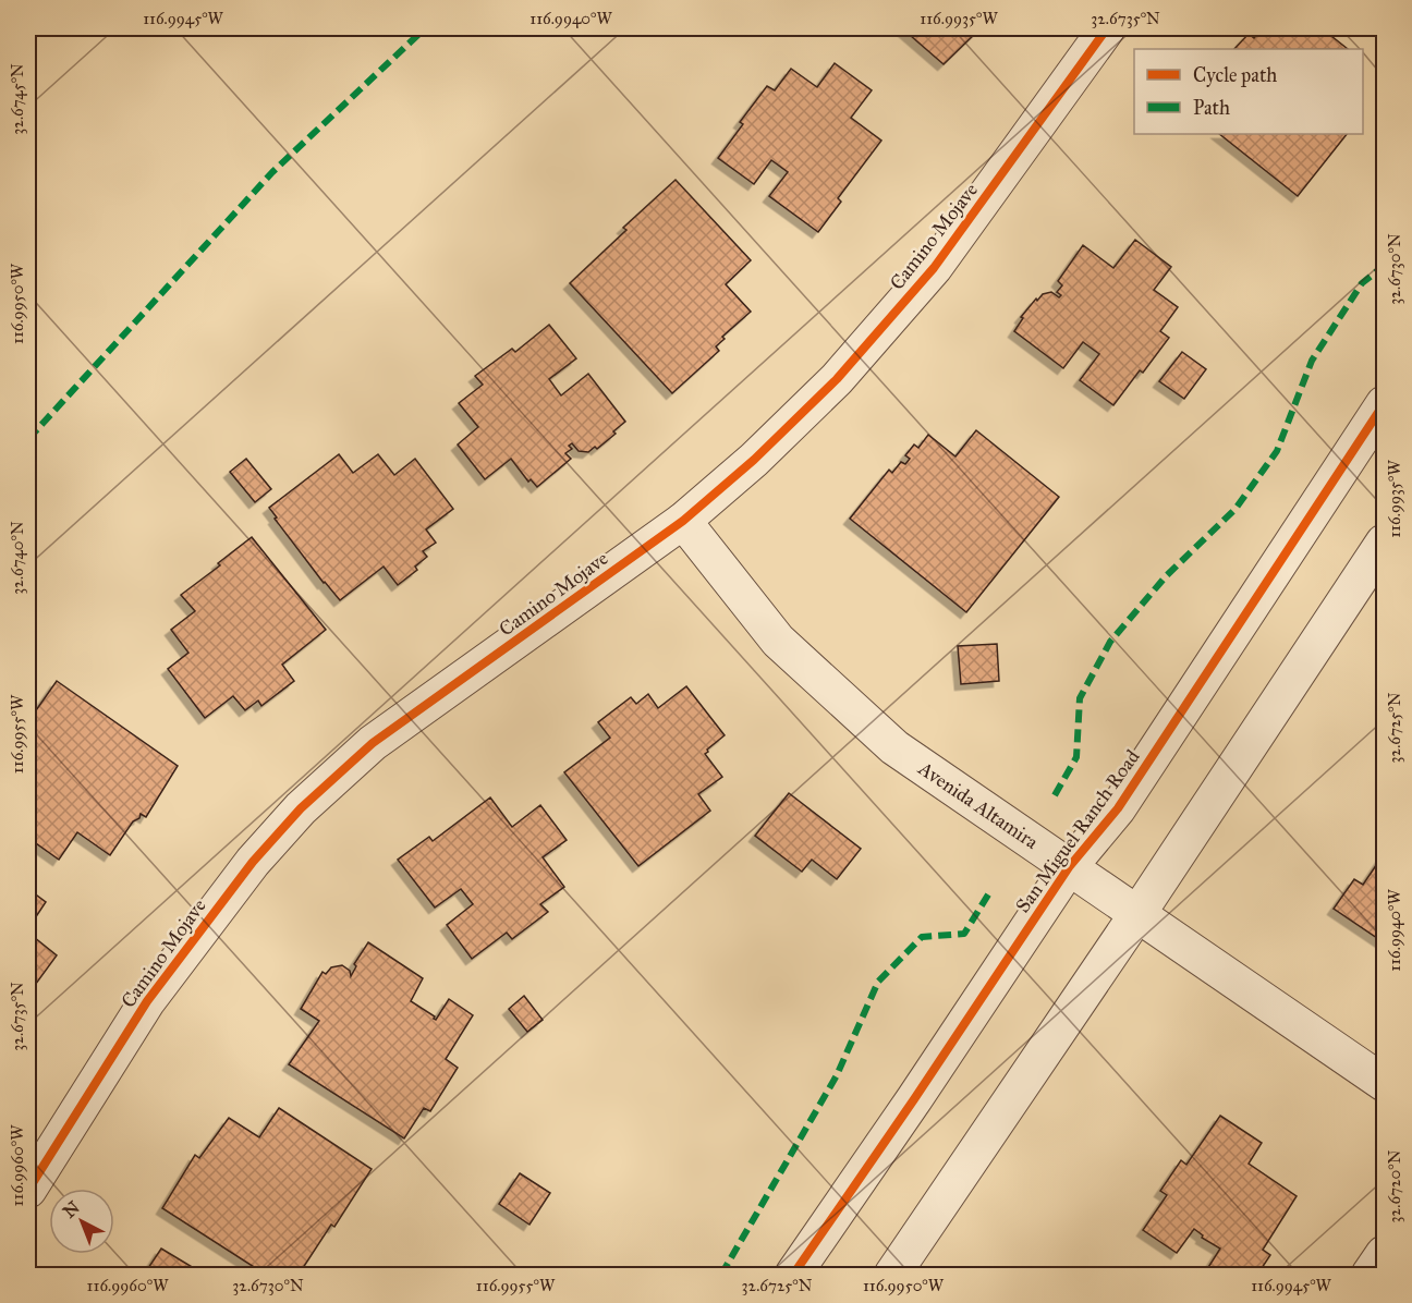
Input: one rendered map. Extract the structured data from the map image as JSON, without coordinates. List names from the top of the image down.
{
  "streets": {
    "street": ["Camino Mojave", "Avenida Altamira", "San Miguel Ranch Road"]
  },
  "crossings": [
    ["Camino Mojave", "Avenida Altamira"],
    ["Avenida Altamira", "San Miguel Ranch Road"]
  ],
  "legend": ["Cycle path", "Path"],
  "north": "top left",
  "coordinates": [
    "116.9945°W",
    "116.9940°W",
    "116.9935°W",
    "32.6735°N",
    "32.6745°N",
    "32.6730°N",
    "116.9950°W",
    "32.6740°N",
    "32.6725°N",
    "116.9955°W",
    "116.9960°W",
    "32.6720°N"
  ]
}
